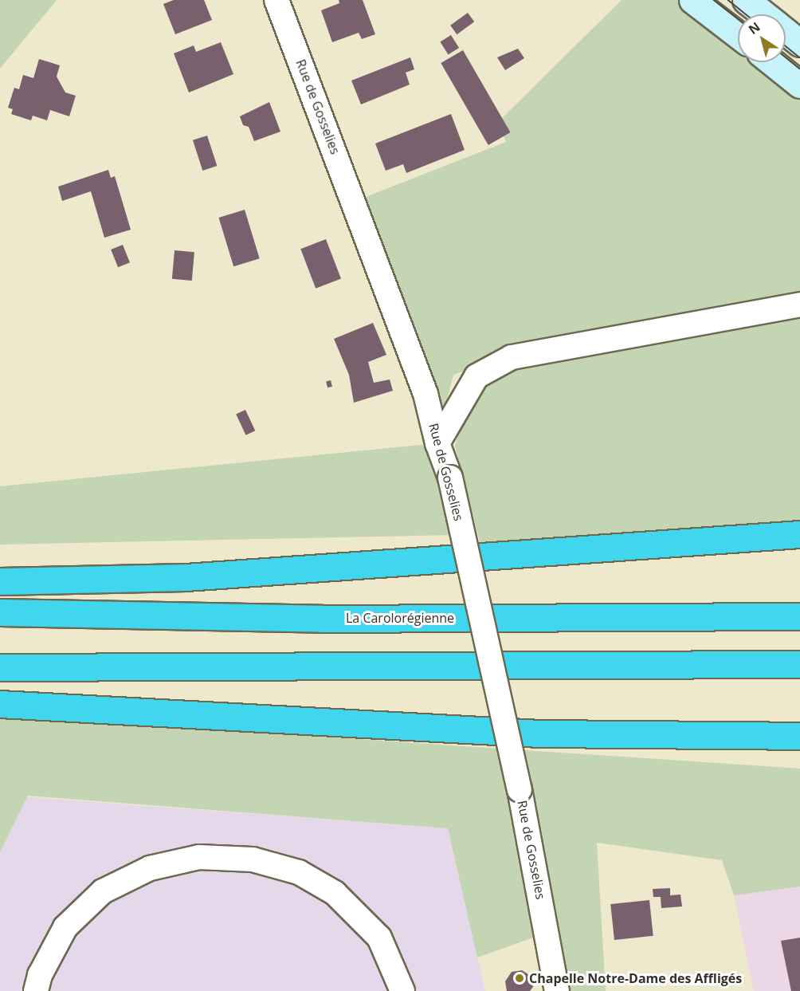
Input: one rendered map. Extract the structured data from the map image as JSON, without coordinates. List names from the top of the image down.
{
  "streets": {
    "highway": ["La Carolorégienne"],
    "street": ["Rue de Gosselies"]
  },
  "places": ["Chapelle Notre-Dame des Affligés"],
  "north": "top left"
}
